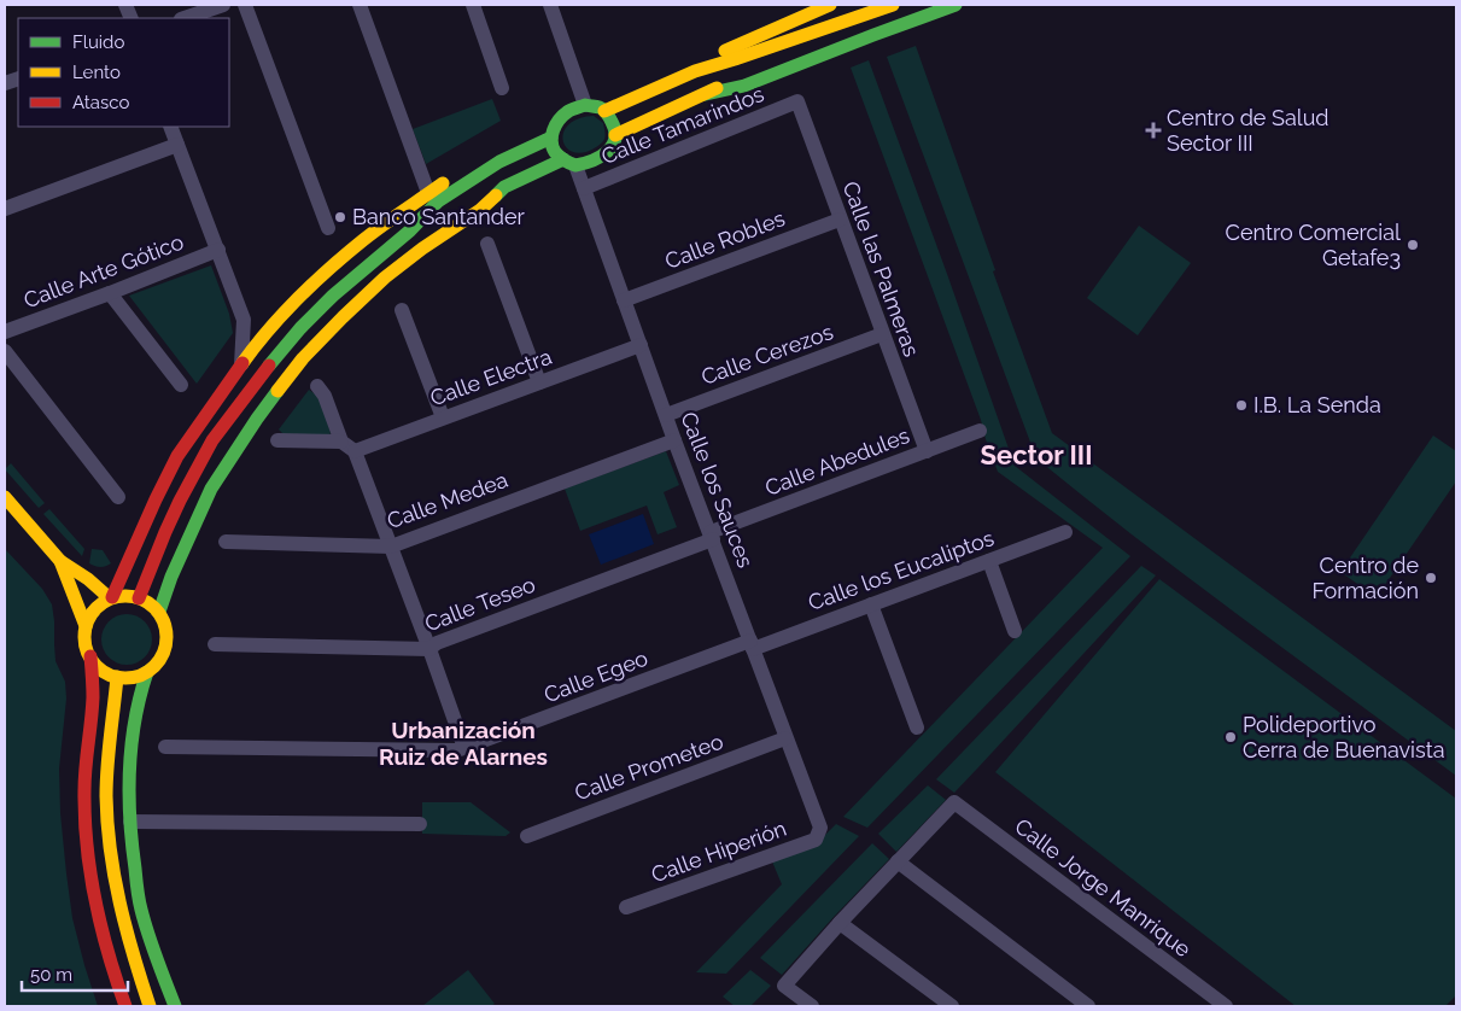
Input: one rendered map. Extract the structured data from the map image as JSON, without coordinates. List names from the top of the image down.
{
  "streets": {
    "street": [
      "Calle Tamarindos",
      "Calle Robles",
      "Calle las Palmeras",
      "Calle Arte Gótico",
      "Calle Cerezos",
      "Calle Electra",
      "Calle Abedules",
      "Calle los Sauces",
      "Calle Medea",
      "Calle los Eucaliptos",
      "Calle Teseo",
      "Calle Egeo",
      "Calle Prometeo",
      "Calle Hiperión",
      "Calle Jorge Manrique"
    ]
  },
  "crossings": [
    ["Calle Tamarindos", "Calle las Palmeras"],
    ["Calle Tamarindos", "Calle los Sauces"],
    ["Calle Robles", "Calle las Palmeras"],
    ["Calle Robles", "Calle los Sauces"],
    ["Calle las Palmeras", "Calle Cerezos"],
    ["Calle las Palmeras", "Calle Abedules"],
    ["Calle Cerezos", "Calle los Sauces"],
    ["Calle Electra", "Calle los Sauces"],
    ["Calle Abedules", "Calle los Sauces"],
    ["Calle Abedules", "Calle Teseo"],
    ["Calle los Sauces", "Calle Medea"],
    ["Calle los Sauces", "Calle los Eucaliptos"],
    ["Calle los Sauces", "Calle Teseo"],
    ["Calle los Sauces", "Calle Egeo"],
    ["Calle los Sauces", "Calle Prometeo"],
    ["Calle los Sauces", "Calle Hiperión"],
    ["Calle los Eucaliptos", "Calle Egeo"]
  ],
  "districts": ["Sector III", "Urbanización Ruiz de Alarnes"],
  "places": {
    "health": ["Centro de Salud Sector III"],
    "other": [
      "Banco Santander",
      "Centro Comercial Getafe3",
      "I.B. La Senda",
      "Centro de Formación",
      "Polideportivo Cerra de Buenavista"
    ]
  },
  "legend": ["Fluido", "Lento", "Atasco"],
  "scale_bar": "50 m"
}
